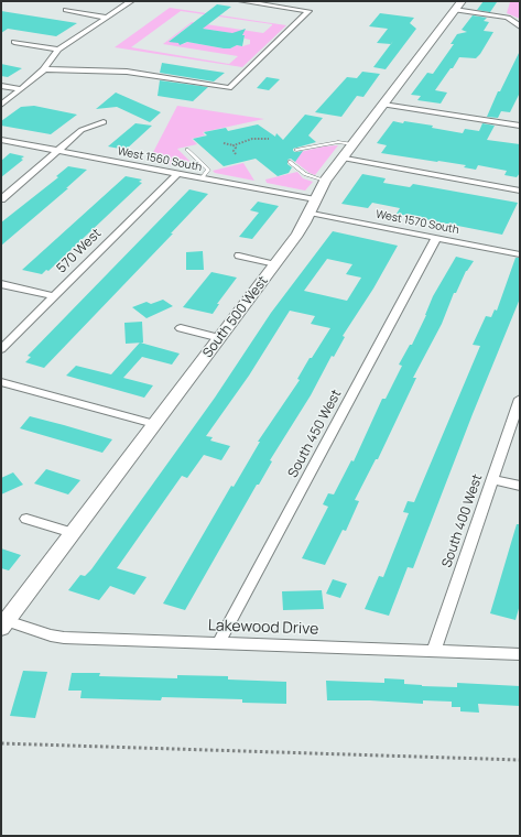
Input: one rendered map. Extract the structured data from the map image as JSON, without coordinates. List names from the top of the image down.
{
  "streets": {
    "main road": ["South 500 West"],
    "street": [
      "West 1560 South",
      "West 1570 South",
      "570 West",
      "South 450 West",
      "South 400 West",
      "Lakewood Drive"
    ]
  },
  "crossings": [
    ["West 1560 South", "570 West"],
    ["West 1560 South", "South 500 West"],
    ["West 1570 South", "South 500 West"],
    ["West 1570 South", "South 450 West"],
    ["South 500 West", "Lakewood Drive"],
    ["South 450 West", "Lakewood Drive"],
    ["South 400 West", "Lakewood Drive"]
  ]
}
